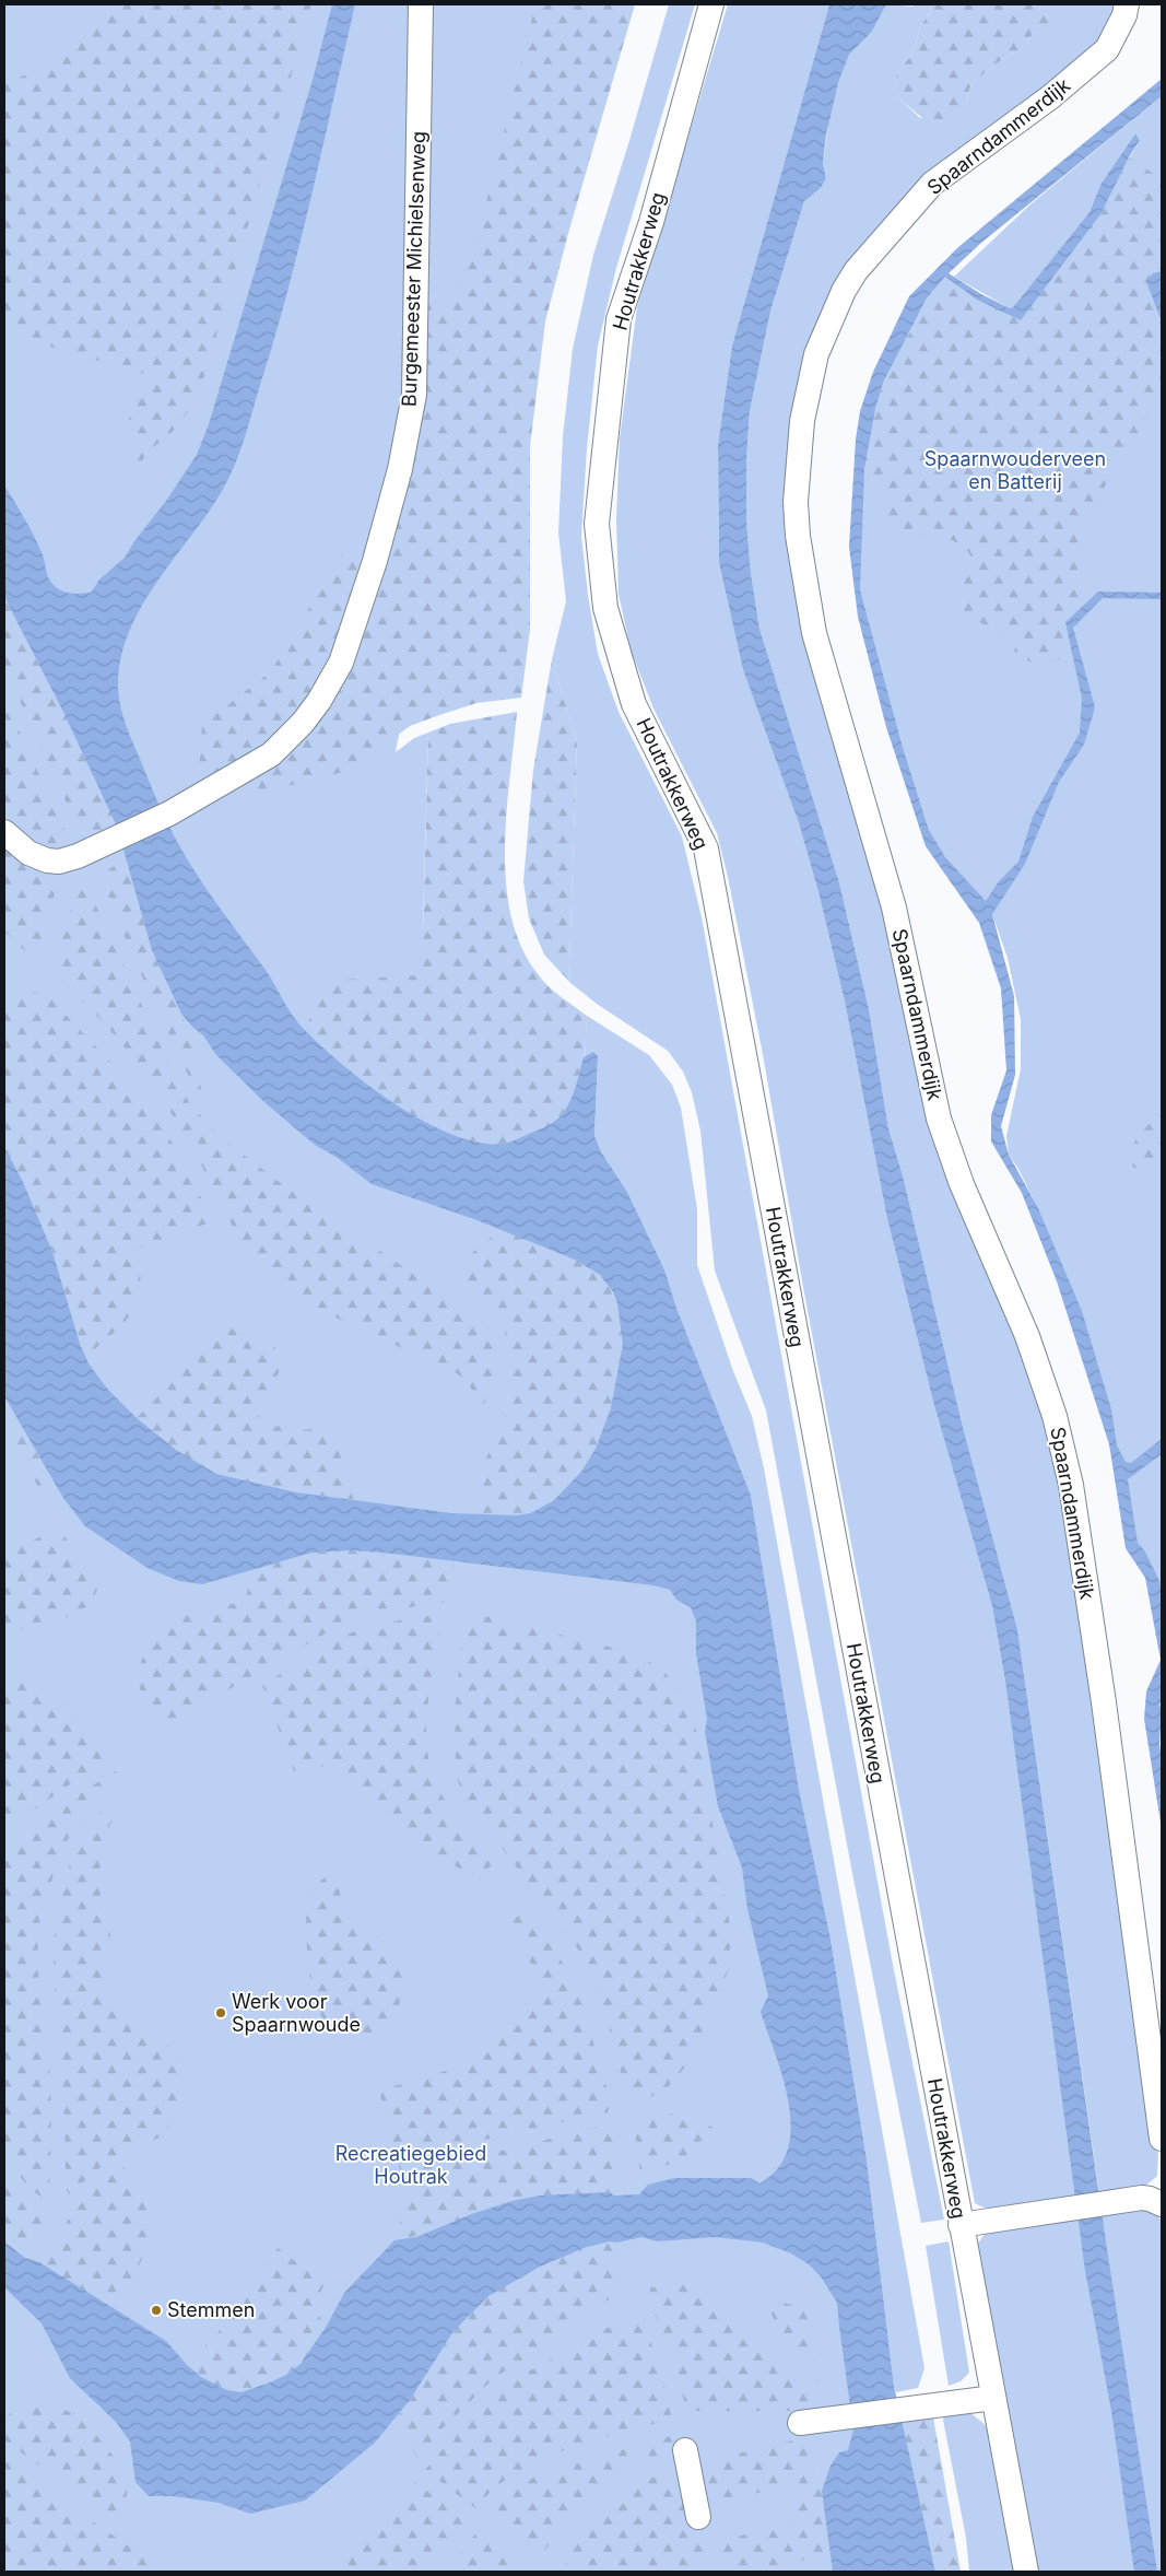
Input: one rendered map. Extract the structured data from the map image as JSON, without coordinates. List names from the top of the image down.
{
  "streets": {
    "street": ["Spaarndammerdijk", "Houtrakkerweg", "Burgemeester Michielsenweg"]
  },
  "parks": ["Spaarnwouderveen en Batterij", "Recreatiegebied Houtrak"],
  "places": ["Werk voor Spaarnwoude", "Stemmen"]
}
